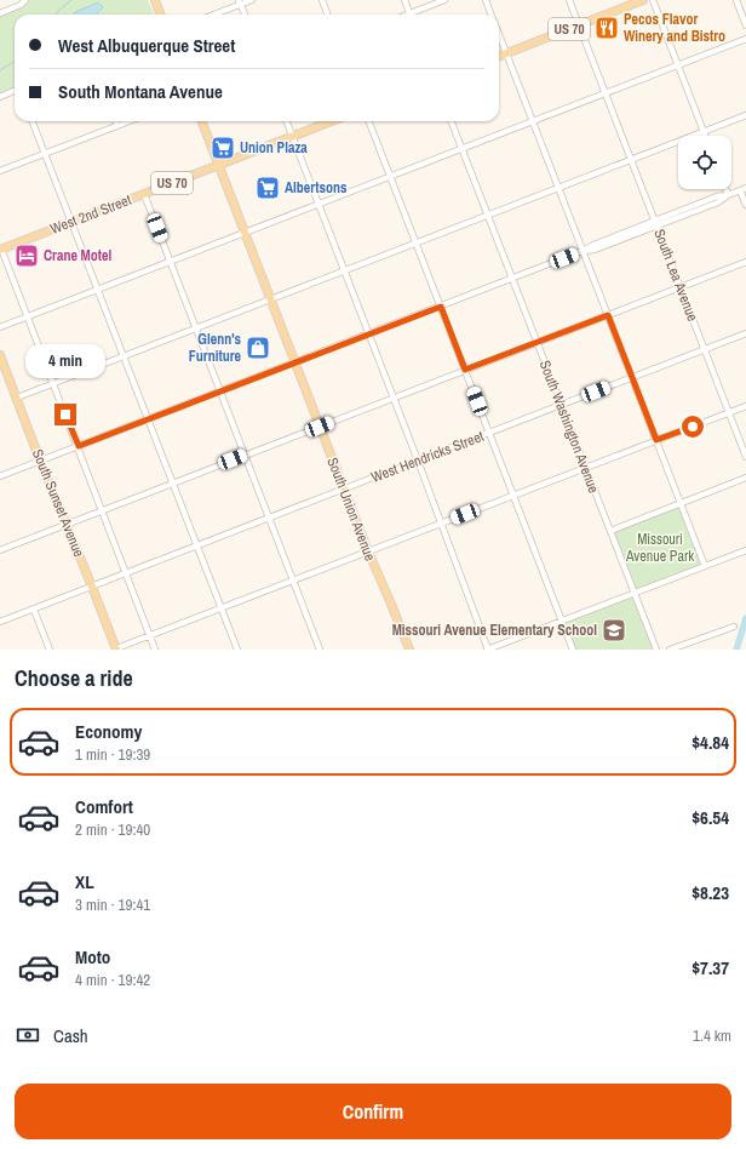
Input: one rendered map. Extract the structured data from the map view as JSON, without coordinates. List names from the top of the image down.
{
  "streets": {
    "main road": [
      "US 70",
      "West 2nd Street",
      "South Sunset Avenue",
      "South Union Avenue"
    ],
    "street": ["South Lea Avenue", "South Washington Avenue", "West Hendricks Street"]
  },
  "crossings": [
    ["US 70", "South Lea Avenue"],
    ["West 2nd Street", "South Union Avenue"],
    ["South Lea Avenue", "West Hendricks Street"],
    ["South Washington Avenue", "West Hendricks Street"],
    ["West Hendricks Street", "South Sunset Avenue"],
    ["West Hendricks Street", "South Union Avenue"]
  ],
  "parks": ["Missouri Avenue Park"],
  "places": {
    "restaurant": ["Pecos Flavor Winery and Bistro"],
    "supermarket": ["Union Plaza", "Albertsons"],
    "hotel": ["Crane Motel"],
    "shop": ["Glenn's Furniture"],
    "school or university": ["Missouri Avenue Elementary School"]
  },
  "page": {
    "banner": ["West Albuquerque Street", "South Montana Avenue"],
    "bubble": "4 min",
    "heading": "Choose a ride",
    "list": [
      {
        "name": "Economy",
        "note": "1 min · 19:39",
        "value": "$4.84"
      },
      {
        "name": "Comfort",
        "note": "2 min · 19:40",
        "value": "$6.54"
      },
      {
        "name": "XL",
        "note": "3 min · 19:41",
        "value": "$8.23"
      },
      {
        "name": "Moto",
        "note": "4 min · 19:42",
        "value": "$7.37"
      }
    ],
    "pay": ["Cash", "1.4 km"],
    "buttons": "Confirm"
  }
}
